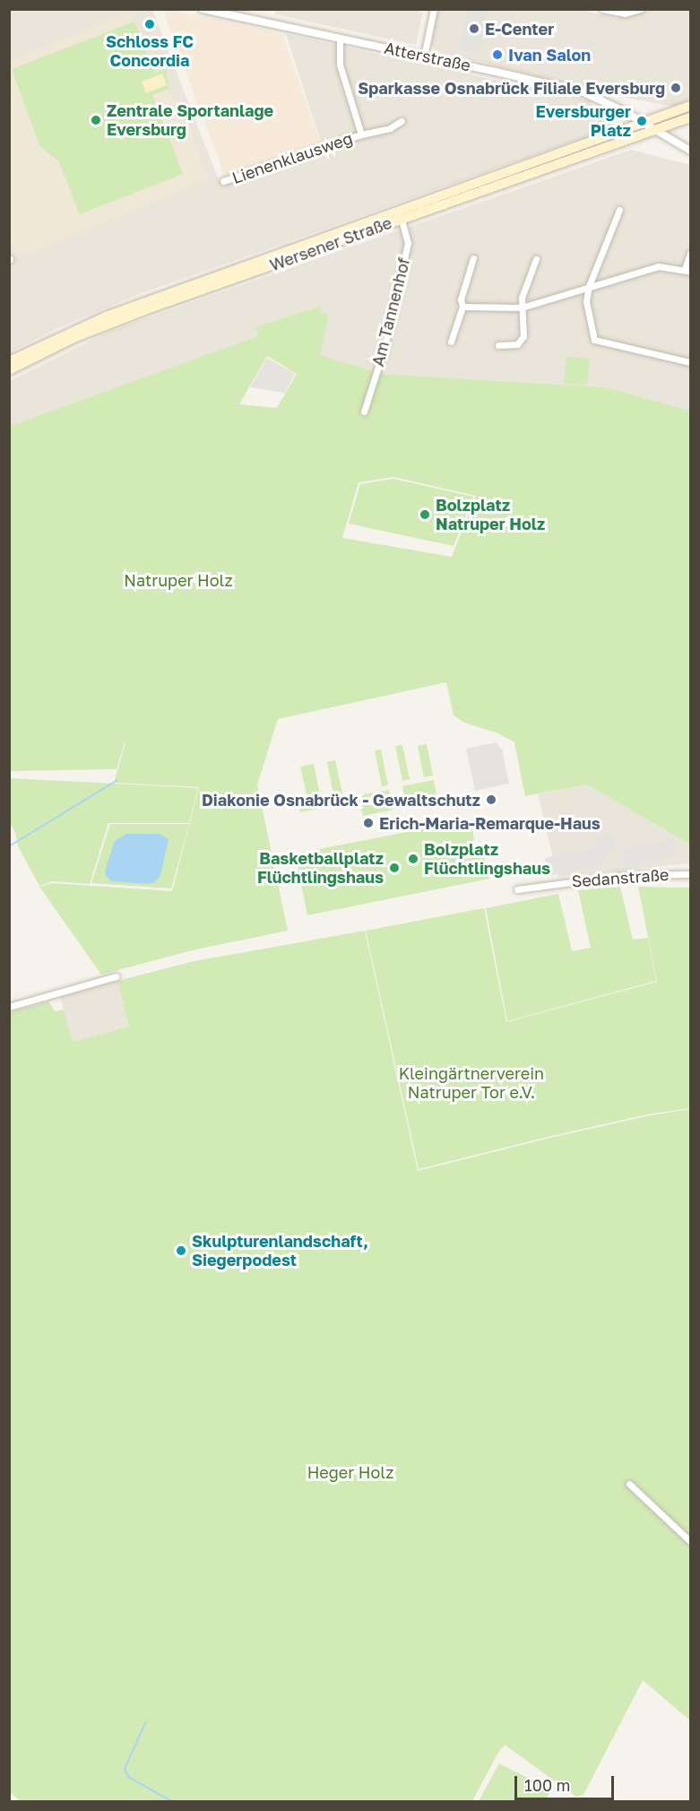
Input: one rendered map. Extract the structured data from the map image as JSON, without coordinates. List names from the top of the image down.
{
  "streets": {
    "main road": ["Wersener Straße"],
    "street": [
      "Atterstraße",
      "Lienenklausweg",
      "Am Tannenhof",
      "Sedanstraße"
    ]
  },
  "crossings": [
    ["Atterstraße", "Wersener Straße"],
    ["Wersener Straße", "Am Tannenhof"]
  ],
  "parks": ["Natruper Holz", "Kleingärtnerverein Natruper Tor e.V.", "Heger Holz"],
  "places": [
    "Schloss FC Concordia",
    "E-Center",
    "Ivan Salon",
    "Sparkasse Osnabrück Filiale Eversburg",
    "Zentrale Sportanlage Eversburg",
    "Eversburger Platz",
    "Bolzplatz Natruper Holz",
    "Diakonie Osnabrück - Gewaltschutz",
    "Erich-Maria-Remarque-Haus",
    "Bolzplatz Flüchtlingshaus",
    "Basketballplatz Flüchtlingshaus",
    "Skulpturenlandschaft, Siegerpodest"
  ],
  "scale_bar": "100 m"
}
